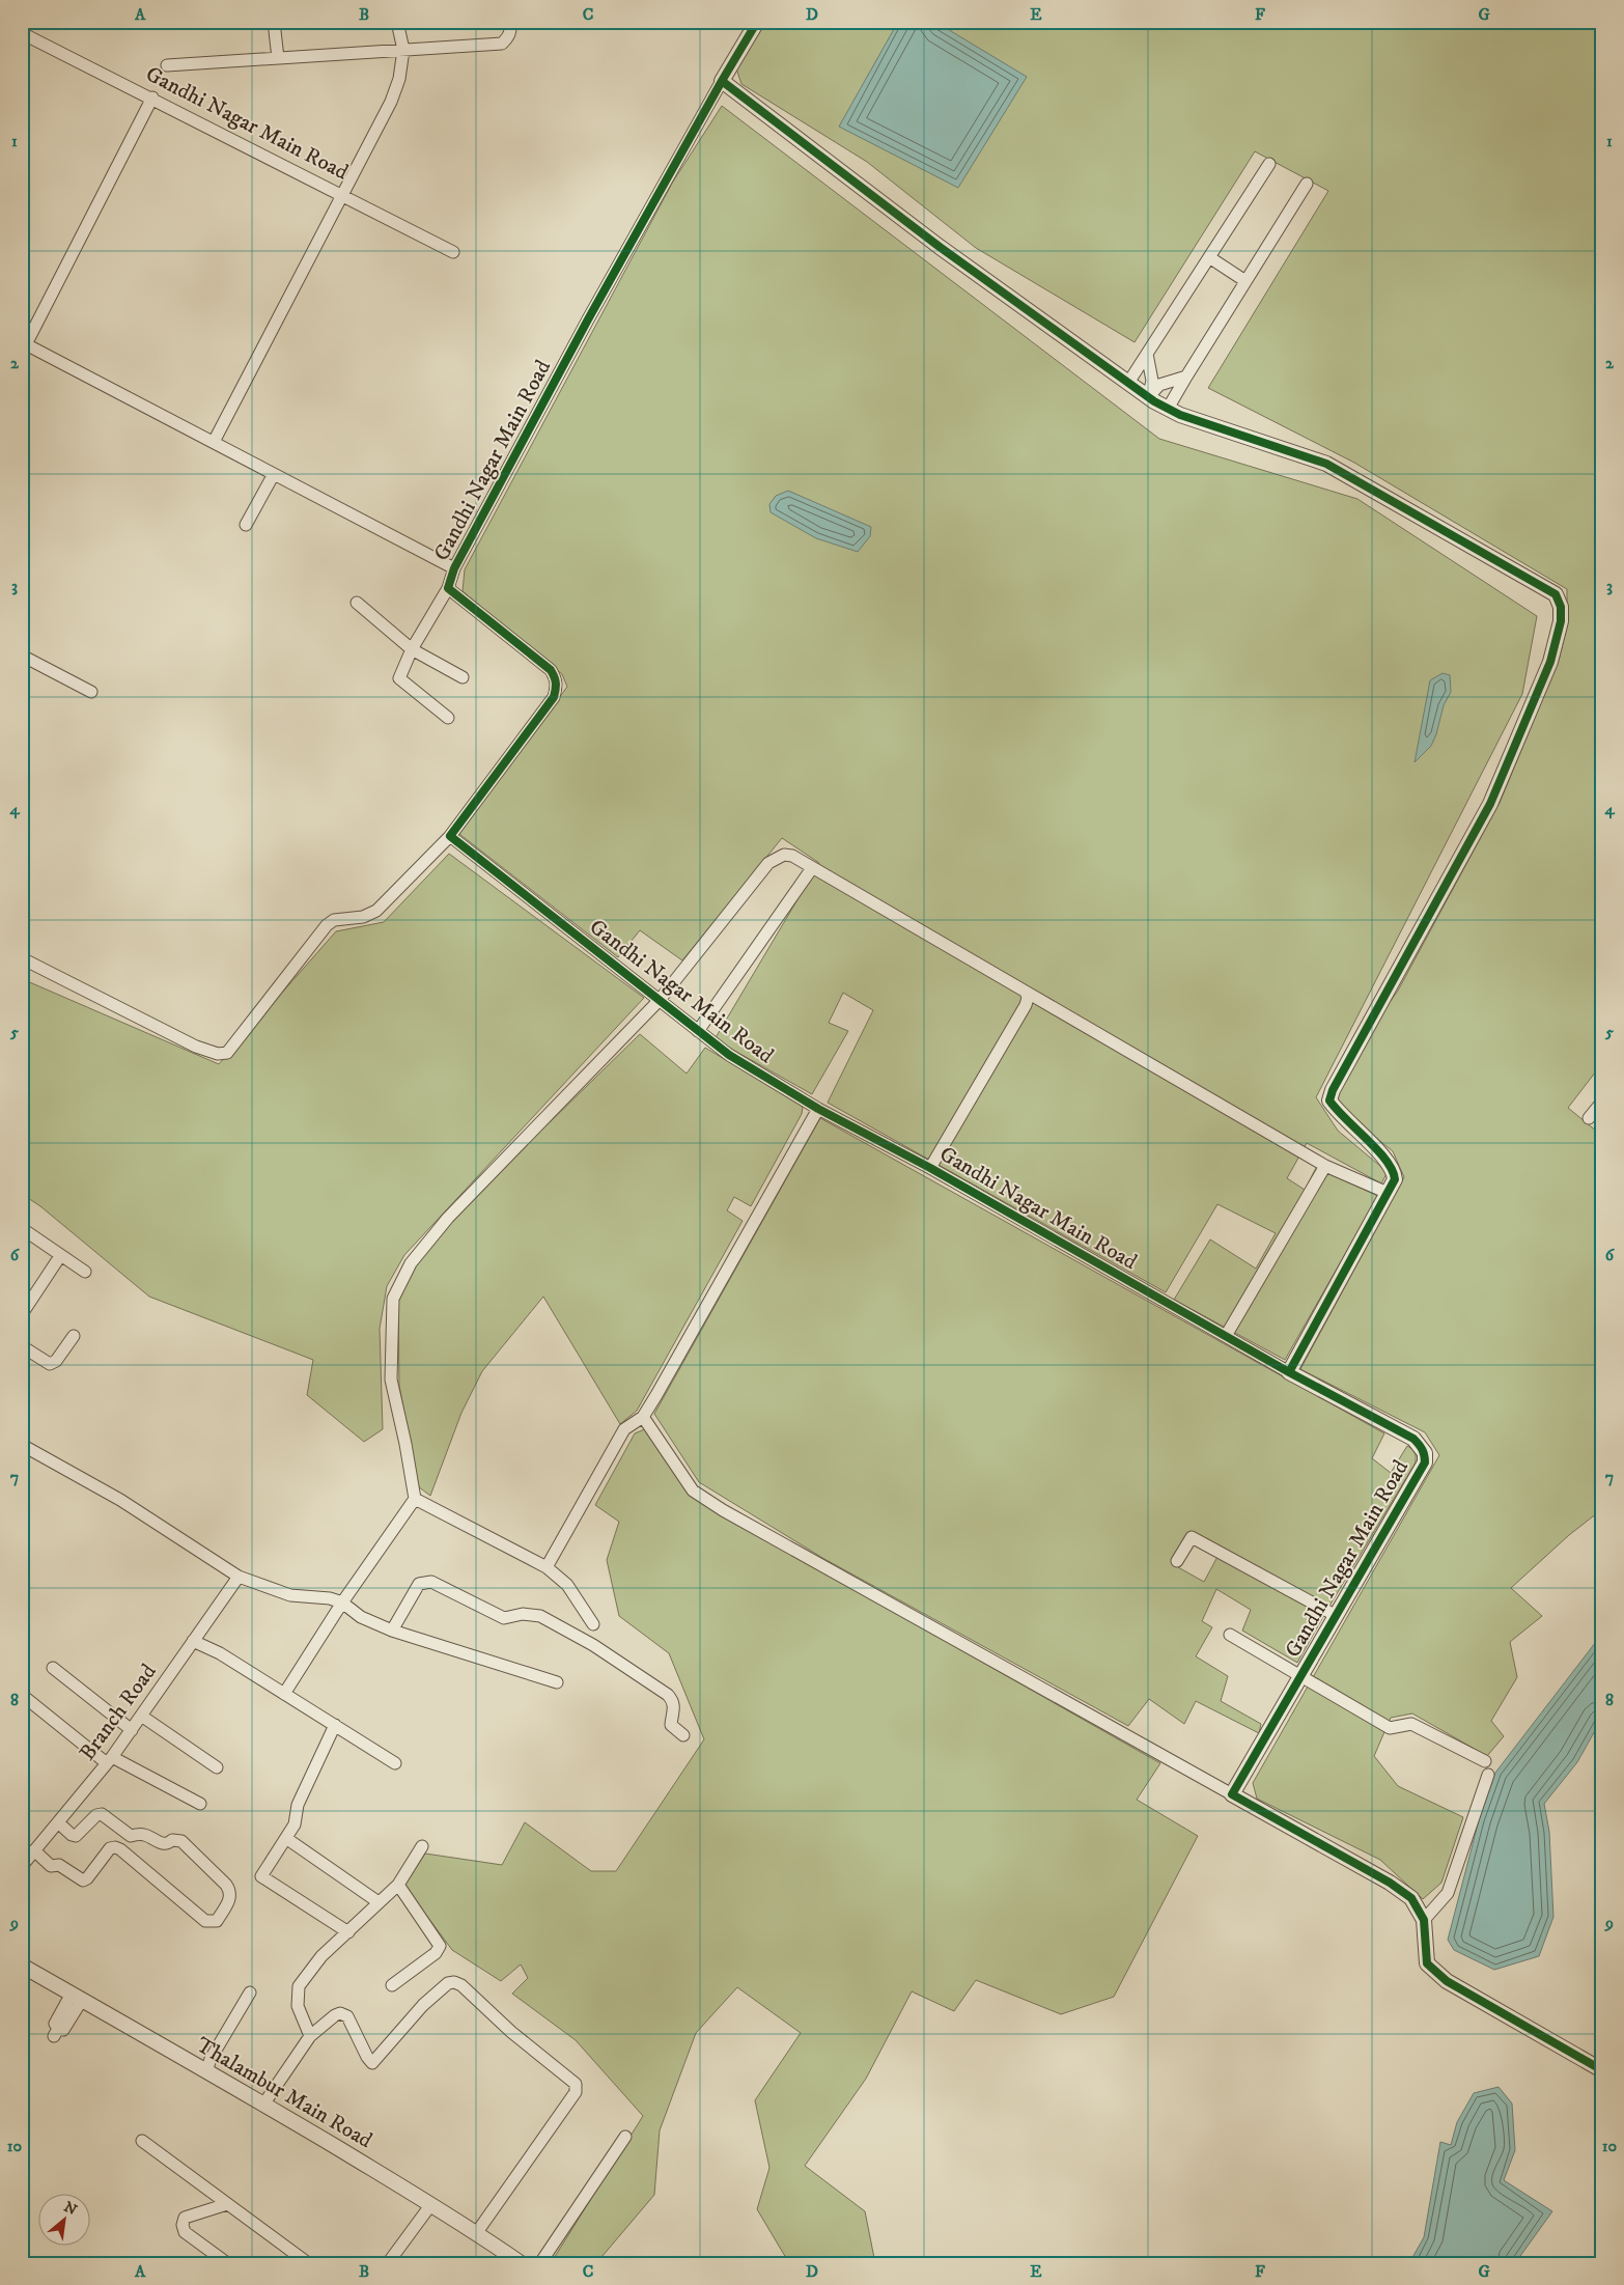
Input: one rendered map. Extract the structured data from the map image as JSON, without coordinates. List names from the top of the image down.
{
  "streets": {
    "street": ["Gandhi Nagar Main Road", "Branch Road", "Thalambur Main Road"]
  },
  "north": "top right",
  "grid": {
    "columns": [
      "A",
      "B",
      "C",
      "D",
      "E",
      "F",
      "G"
    ],
    "rows": [
      "1",
      "2",
      "3",
      "4",
      "5",
      "6",
      "7",
      "8",
      "9",
      "10"
    ]
  }
}
